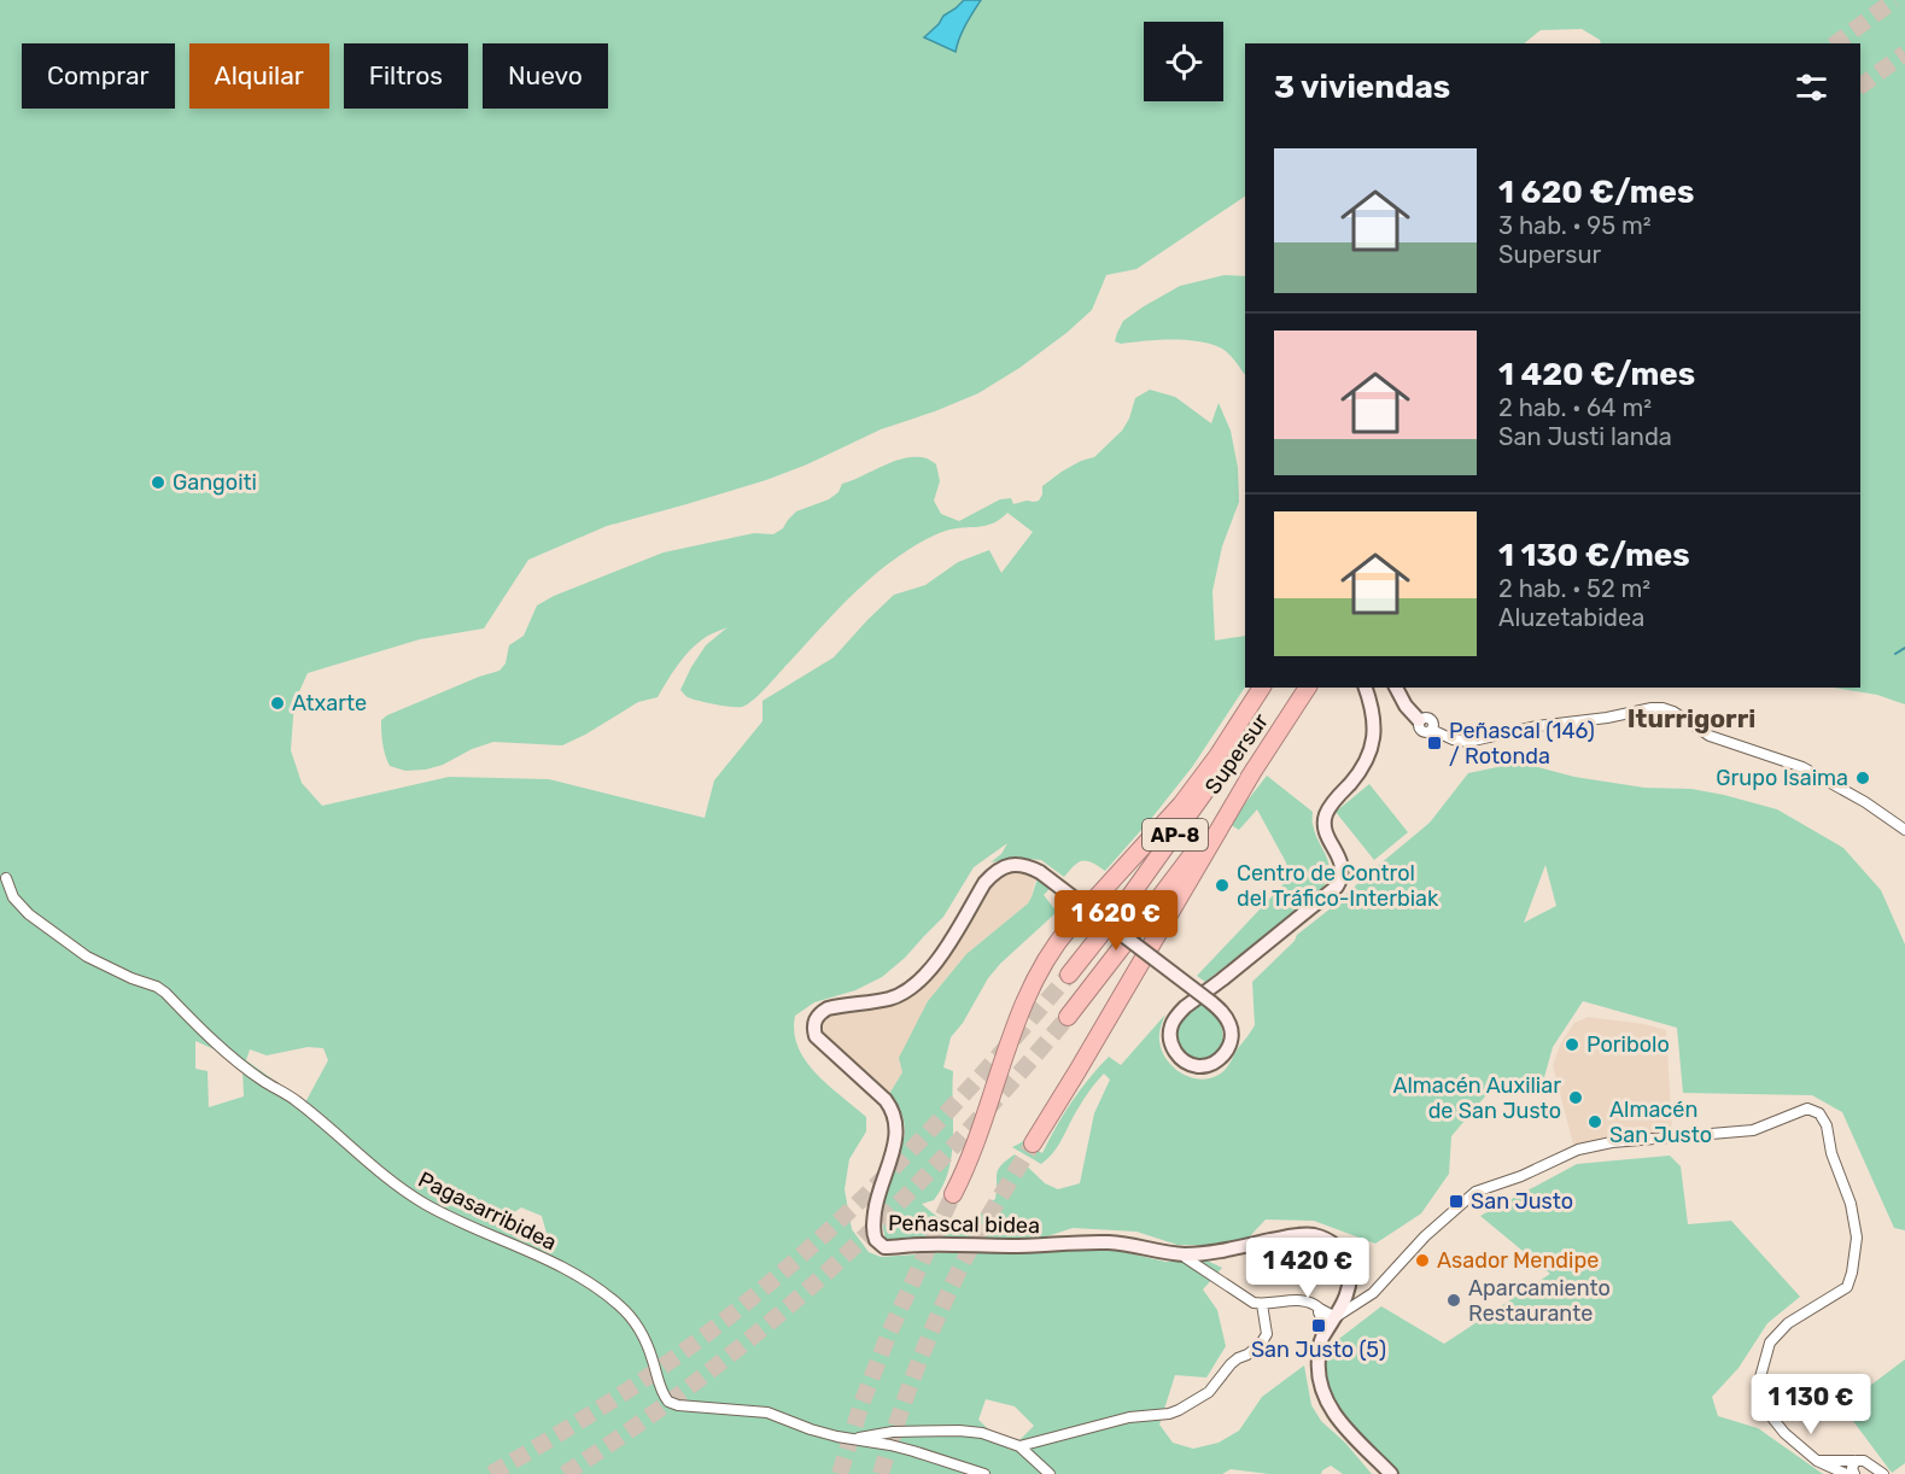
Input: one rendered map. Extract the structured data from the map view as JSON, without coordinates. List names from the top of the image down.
{
  "streets": {
    "highway": ["Supersur", "AP-8"],
    "street": ["Pagasarribidea", "Peñascal bidea"]
  },
  "crossings": [
    ["Supersur", "AP-8"]
  ],
  "districts": ["Iturrigorri"],
  "places": {
    "other": [
      "Gangoiti",
      "Atxarte",
      "Grupo Isaima",
      "Centro de Control del Tráfico-Interbiak",
      "Poribolo",
      "Almacén Auxiliar de San Justo",
      "Almacén San Justo",
      "Asador Mendipe",
      "Aparcamiento Restaurante"
    ],
    "transit": ["Peñascal (146) / Rotonda", "San Justo", "San Justo (5)"]
  },
  "page": {
    "chip": [
      "Comprar",
      "Alquilar",
      "Filtros",
      "Nuevo"
    ],
    "heading": "3 viviendas",
    "list": [
      {
        "name": "1 620 €/mes",
        "note": "3 hab. · 95 m² · Supersur"
      },
      {
        "name": "1 420 €/mes",
        "note": "2 hab. · 64 m² · San Justi landa"
      },
      {
        "name": "1 130 €/mes",
        "note": "2 hab. · 52 m² · Aluzetabidea"
      }
    ],
    "price": ["1 620 €", "1 420 €", "1 130 €"]
  }
}
